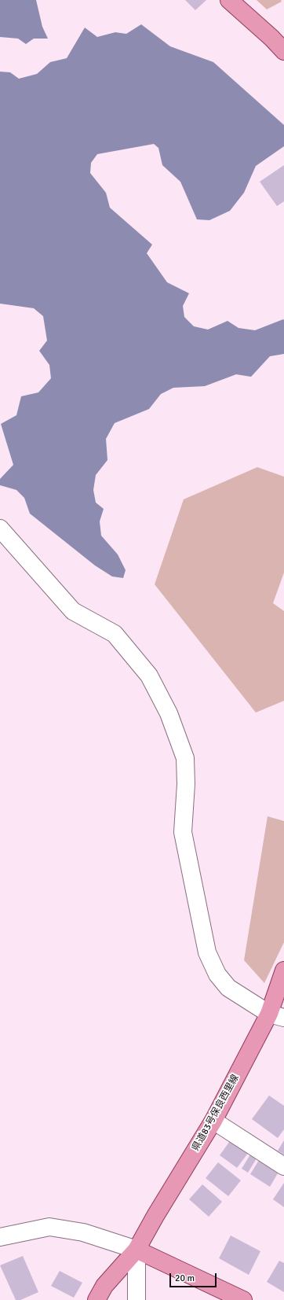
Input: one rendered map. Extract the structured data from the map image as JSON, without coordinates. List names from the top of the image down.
{
  "streets": {
    "main road": ["県道83号保良西里線"]
  },
  "scale_bar": "20 m"
}
